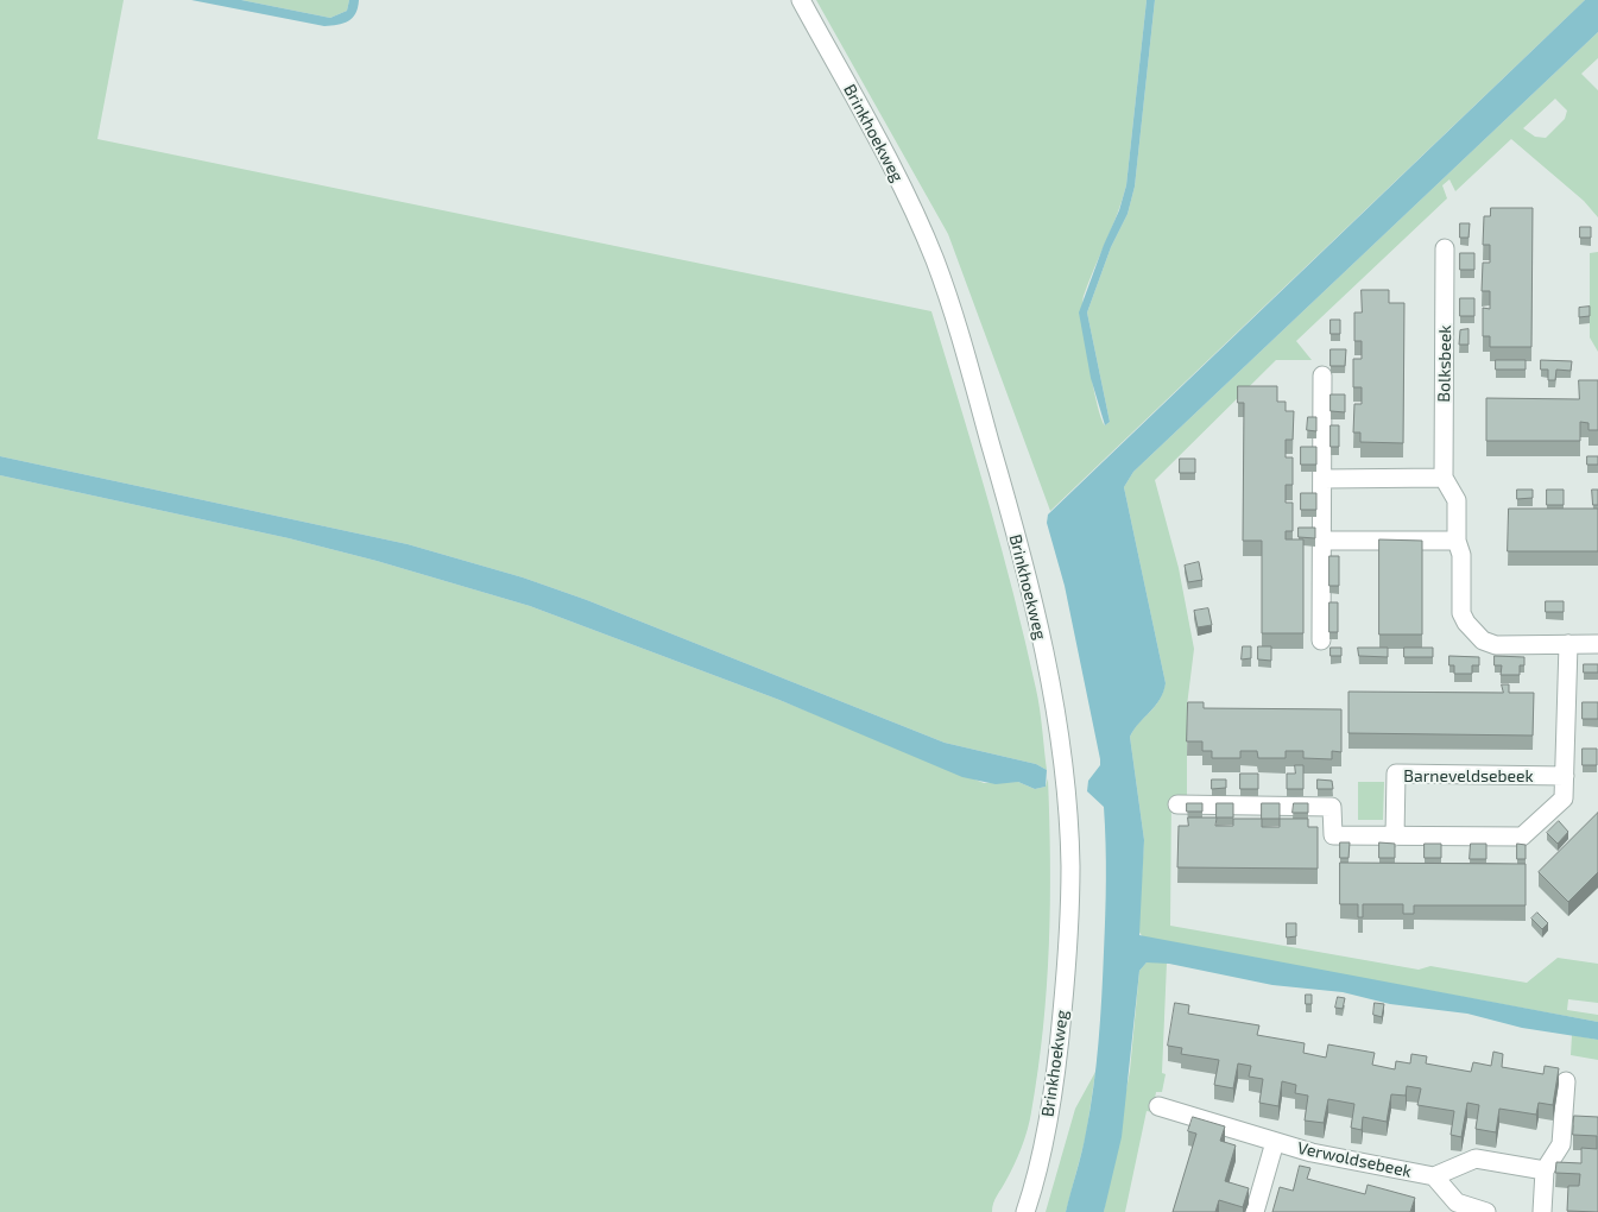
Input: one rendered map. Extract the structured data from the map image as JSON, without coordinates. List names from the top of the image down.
{
  "streets": {
    "street": [
      "Brinkhoekweg",
      "Bolksbeek",
      "Barneveldsebeek",
      "Verwoldsebeek"
    ]
  }
}
